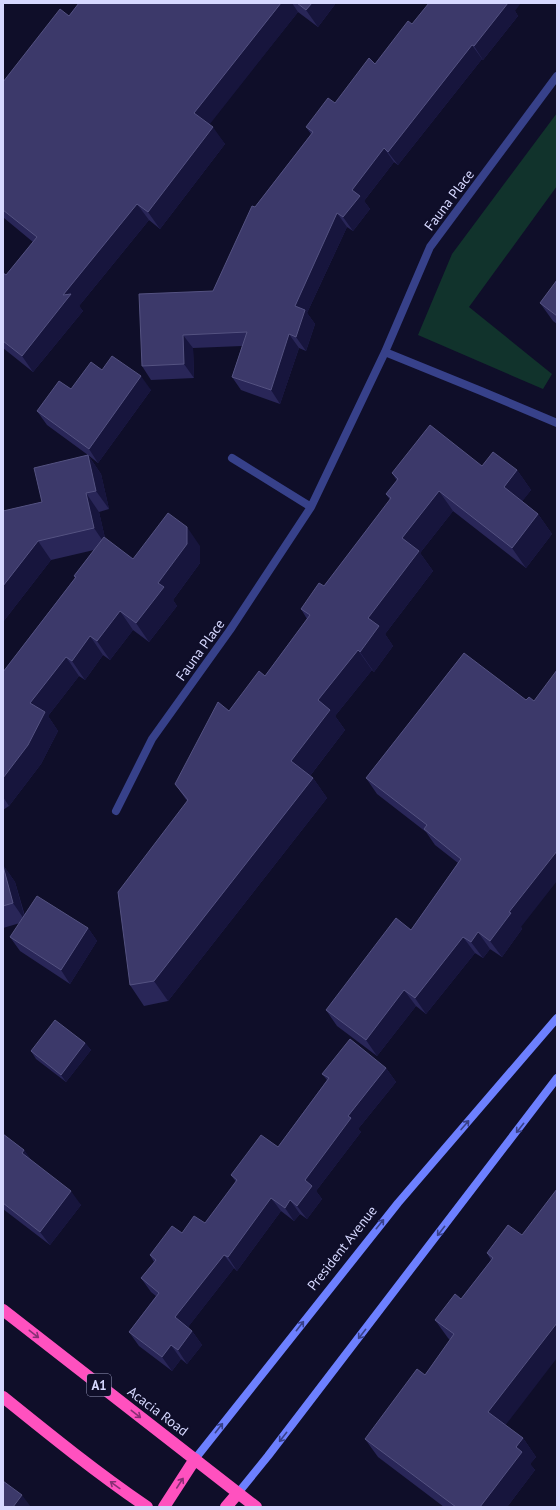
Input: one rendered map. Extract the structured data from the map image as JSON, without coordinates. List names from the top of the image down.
{
  "streets": {
    "highway": ["President Avenue", "A1", "Acacia Road"],
    "street": ["Fauna Place"]
  },
  "crossings": [
    ["President Avenue", "Acacia Road"]
  ]
}
